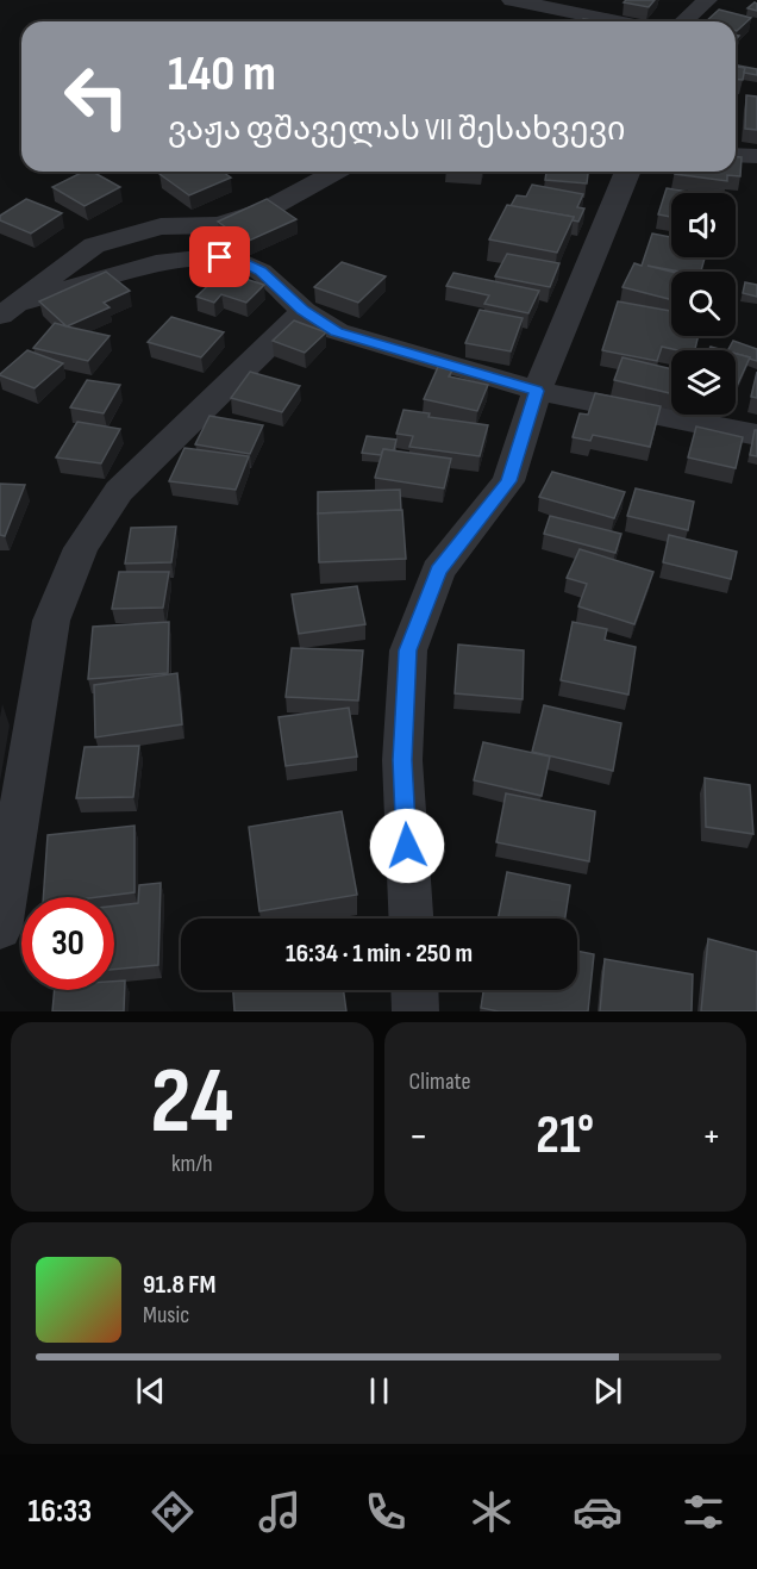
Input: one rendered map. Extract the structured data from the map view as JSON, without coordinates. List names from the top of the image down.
{
  "page": {
    "turn": ["140 m", "ვაჟა ფშაველას VII შესახვევი"],
    "limit": "30",
    "trip": "16:34 · 1 min · 250 m",
    "tile": [
      ["24", "km/h"],
      "Climate"
    ],
    "heat": ["−", "21°", "+"],
    "song": ["91.8 FM", "Music"],
    "tabs": "16:33"
  }
}
